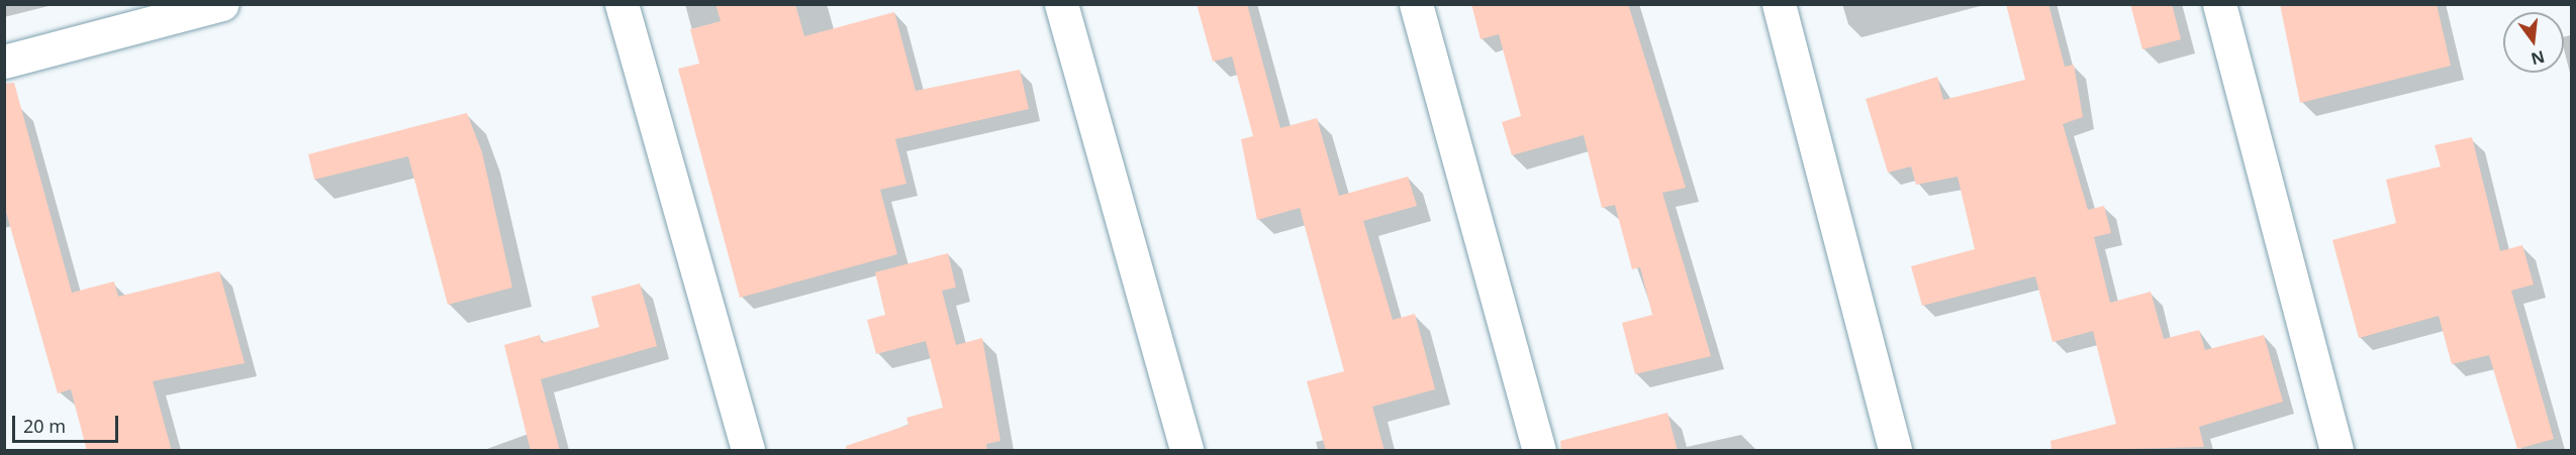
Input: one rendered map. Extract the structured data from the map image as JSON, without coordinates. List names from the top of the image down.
{
  "scale_bar": "20 m",
  "north": "bottom"
}
